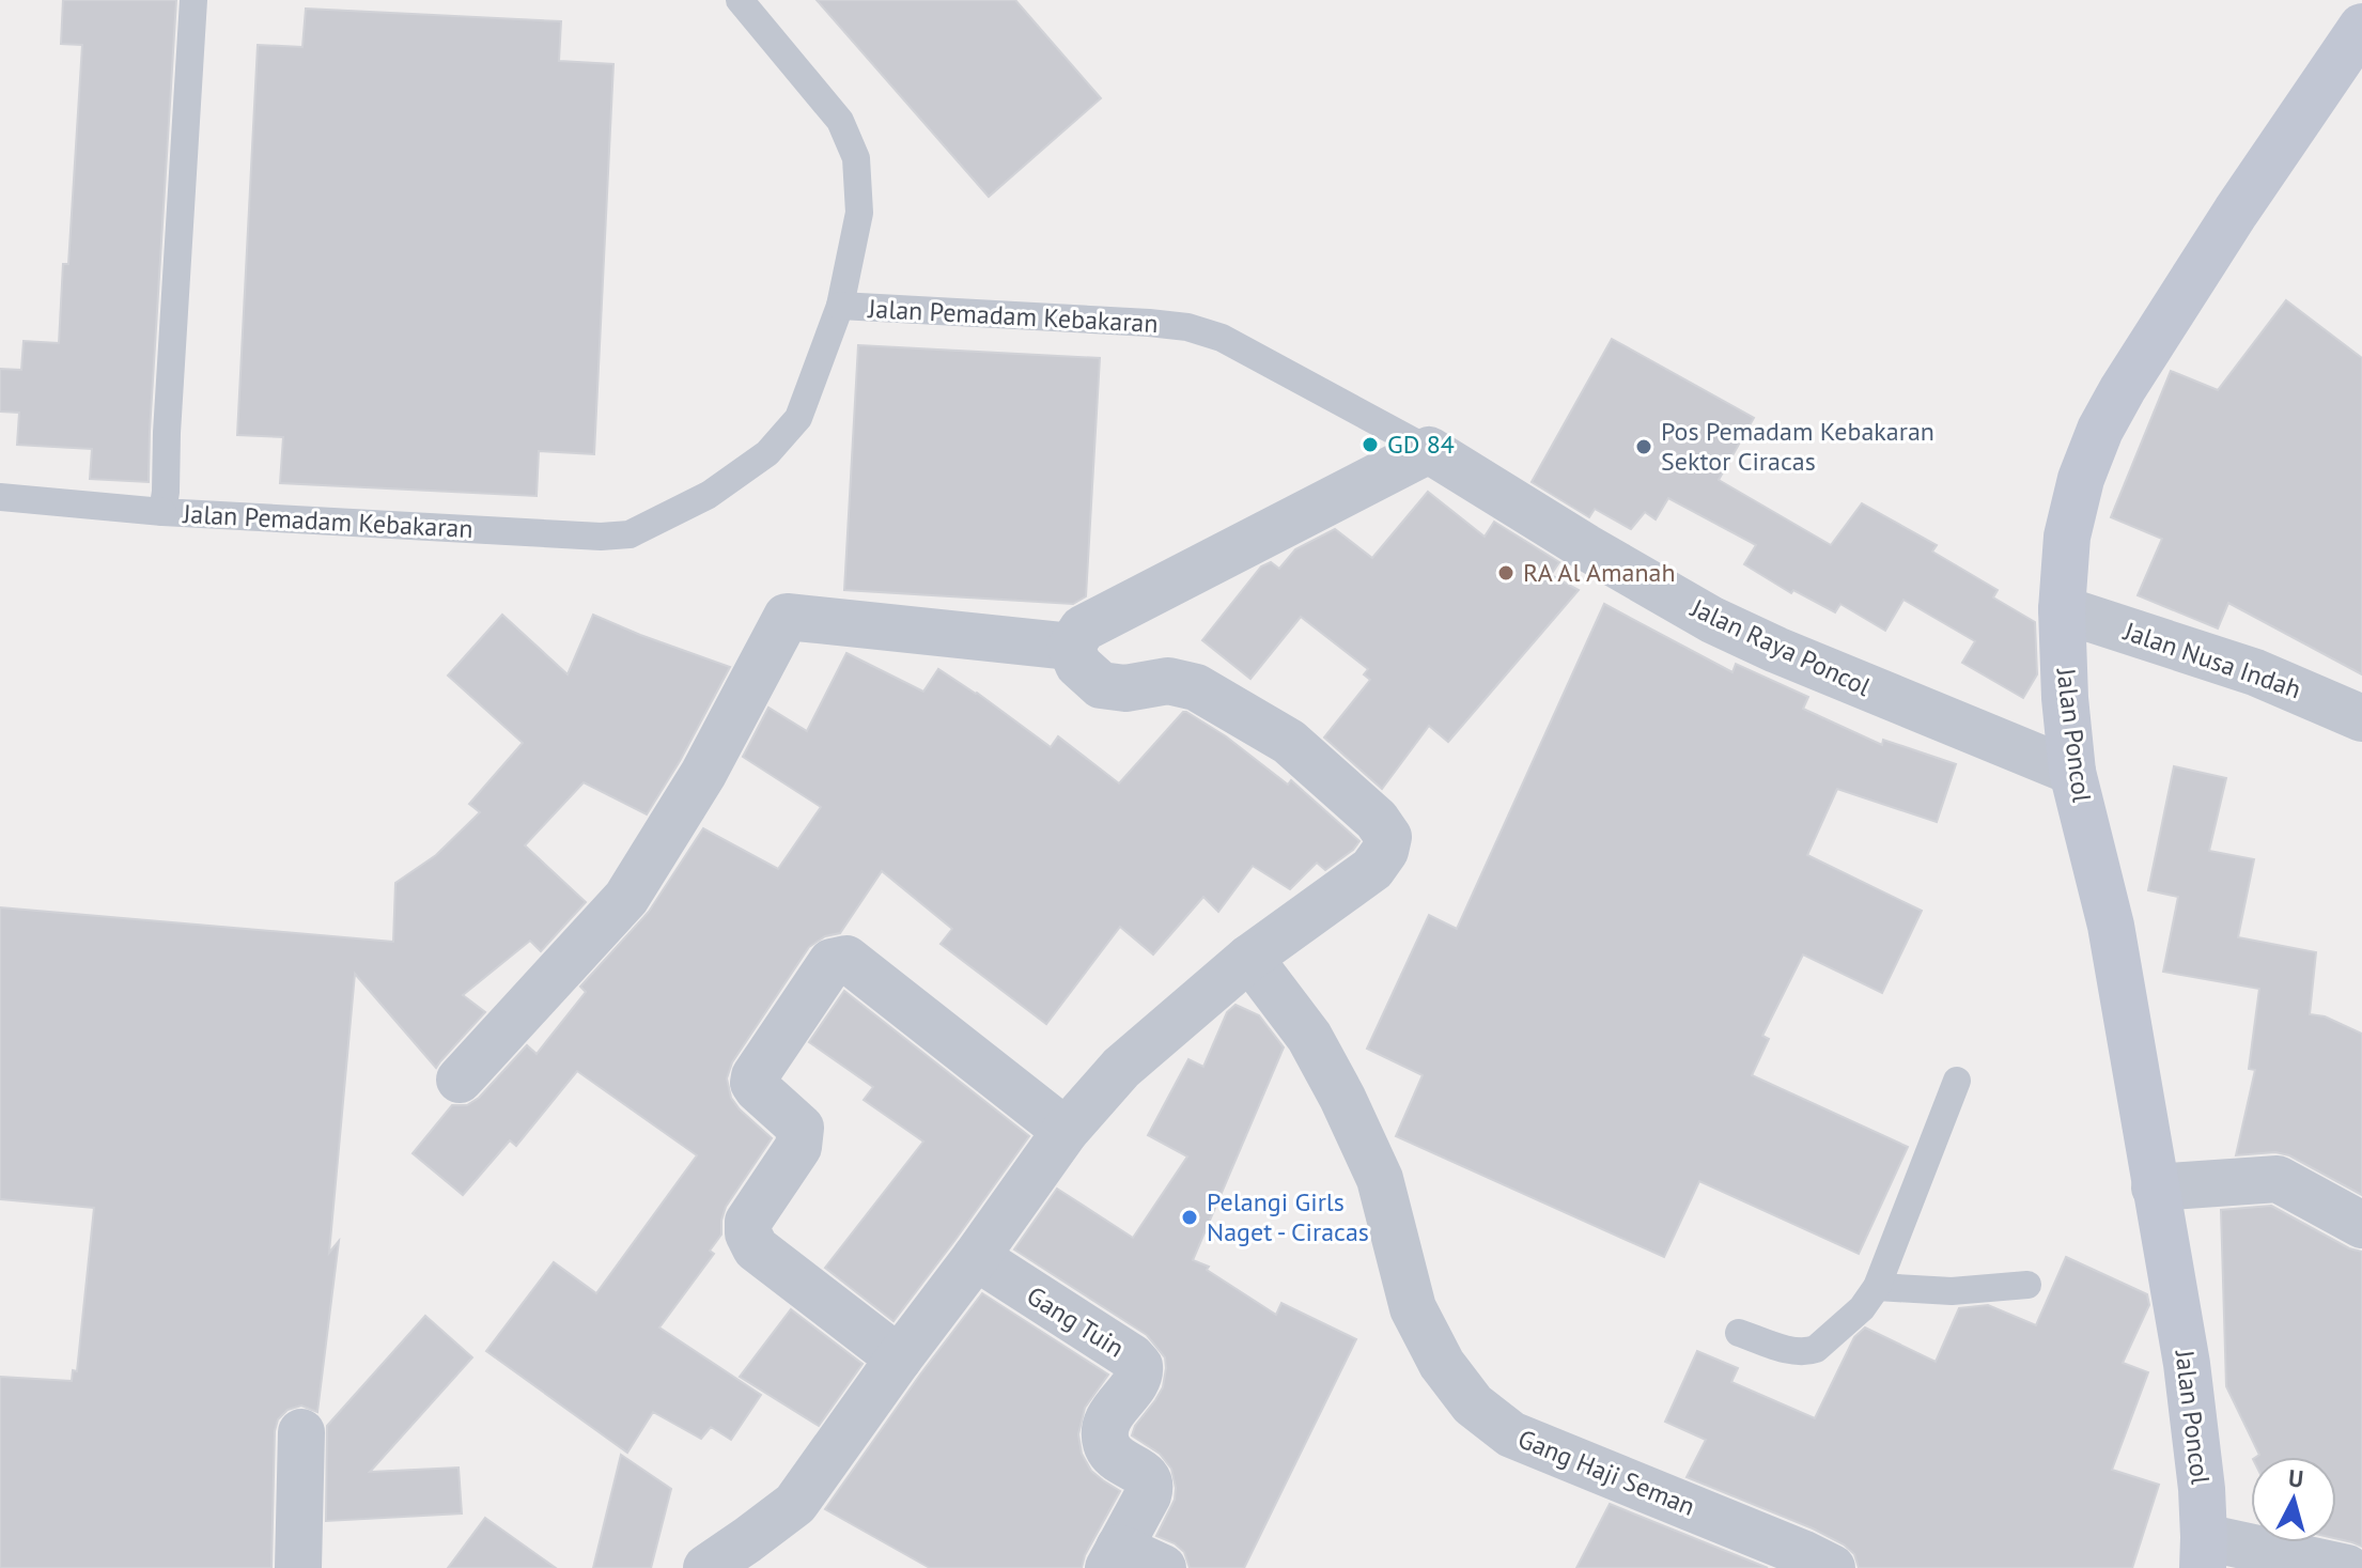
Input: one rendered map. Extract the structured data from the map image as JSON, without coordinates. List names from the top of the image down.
{
  "streets": {
    "street": [
      "Jalan Raya Poncol",
      "Jalan Nusa Indah",
      "Jalan Poncol",
      "Gang Tuin",
      "Gang Haji Seman"
    ],
    "lane": ["Jalan Pemadam Kebakaran"]
  },
  "crossings": [
    ["Jalan Pemadam Kebakaran", "Jalan Raya Poncol"],
    ["Jalan Raya Poncol", "Jalan Poncol"],
    ["Jalan Nusa Indah", "Jalan Poncol"]
  ],
  "places": [
    "GD 84",
    "Pos Pemadam Kebakaran Sektor Ciracas",
    "RA Al Amanah",
    "Pelangi Girls Naget - Ciracas"
  ],
  "north": "top"
}
